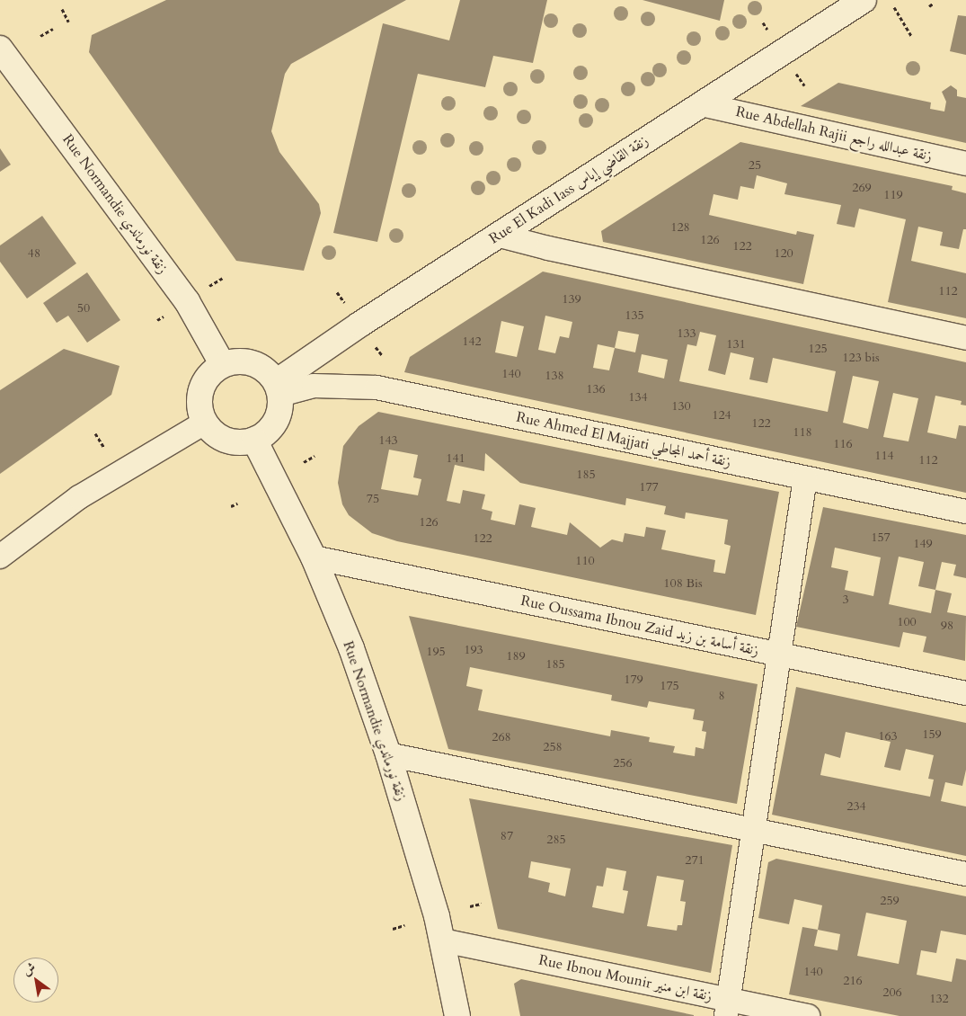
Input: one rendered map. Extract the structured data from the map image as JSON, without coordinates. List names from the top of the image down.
{
  "streets": {
    "street": [
      "Rue Abdellah Rajii زنقة عبدالله راجع",
      "Rue El Kadi Iass زنقة القاضي إياس",
      "Rue Normandie زنقة نورماندي",
      "Rue Ahmed El Majjati زنقة أحمد المجاطي",
      "Rue Oussama Ibnou Zaid زنقة أسامة بن زيد",
      "Rue Ibnou Mounir زنقة ابن منير"
    ]
  },
  "crossings": [
    ["Rue Abdellah Rajii زنقة عبدالله راجع", "Rue El Kadi Iass زنقة القاضي إياس"],
    ["Rue El Kadi Iass زنقة القاضي إياس", "Rue Normandie زنقة نورماندي"],
    ["Rue El Kadi Iass زنقة القاضي إياس", "Rue Ahmed El Majjati زنقة أحمد المجاطي"],
    ["Rue Normandie زنقة نورماندي", "Rue Ahmed El Majjati زنقة أحمد المجاطي"],
    ["Rue Normandie زنقة نورماندي", "Rue Oussama Ibnou Zaid زنقة أسامة بن زيد"],
    ["Rue Normandie زنقة نورماندي", "Rue Ibnou Mounir زنقة ابن منير"]
  ],
  "house_numbers": [
    "25",
    "269",
    "119",
    "128",
    "126",
    "122",
    "48",
    "120",
    "112",
    "139",
    "50",
    "135",
    "133",
    "142",
    "131",
    "125",
    "123 bis",
    "140",
    "138",
    "136",
    "134",
    "130",
    "124",
    "122",
    "118",
    "143",
    "116",
    "114",
    "141",
    "112",
    "185",
    "177",
    "75",
    "126",
    "157",
    "122",
    "149",
    "110",
    "108 Bis",
    "3",
    "100",
    "98",
    "193",
    "195",
    "189",
    "185",
    "179",
    "175",
    "8",
    "159",
    "163",
    "268",
    "258",
    "256",
    "234",
    "87",
    "285",
    "271",
    "259",
    "140",
    "216",
    "206",
    "132"
  ],
  "north": "top left"
}
